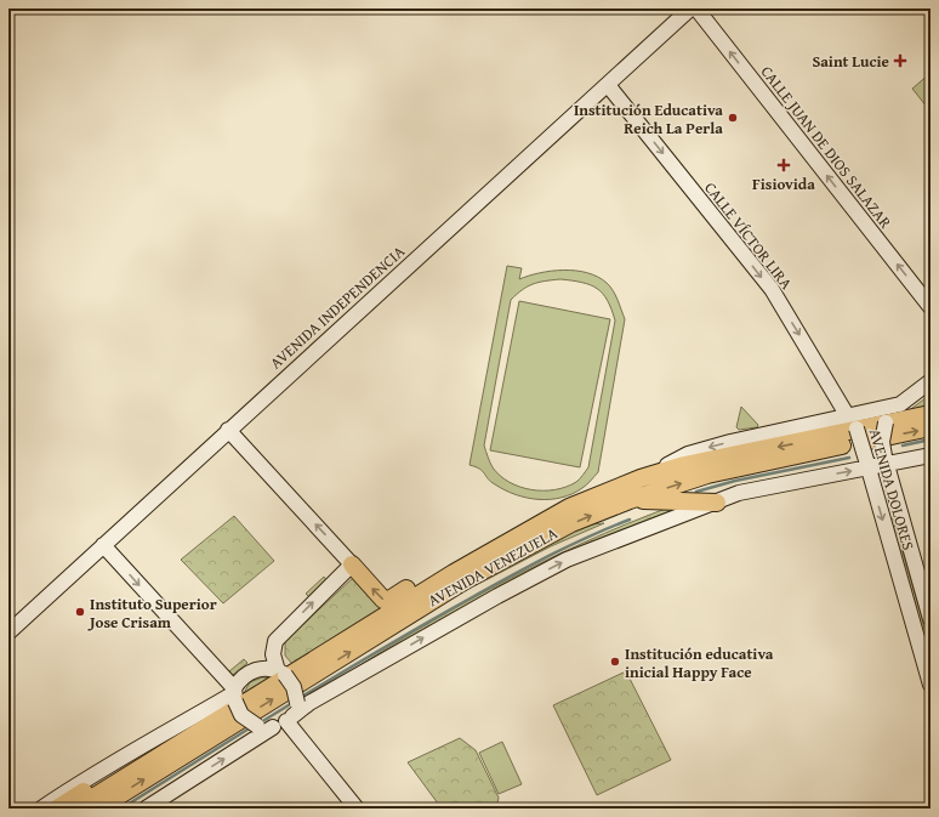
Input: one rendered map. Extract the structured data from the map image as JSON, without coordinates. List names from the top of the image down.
{
  "streets": {
    "main road": [
      "CALLE JUAN DE DIOS SALAZAR",
      "CALLE VÍCTOR LIRA",
      "AVENIDA INDEPENDENCIA",
      "AVENIDA DOLORES",
      "AVENIDA VENEZUELA"
    ]
  },
  "crossings": [
    ["CALLE VÍCTOR LIRA", "AVENIDA INDEPENDENCIA"],
    ["CALLE VÍCTOR LIRA", "AVENIDA DOLORES"],
    ["CALLE VÍCTOR LIRA", "AVENIDA VENEZUELA"],
    ["AVENIDA DOLORES", "AVENIDA VENEZUELA"]
  ],
  "one_way": ["CALLE JUAN DE DIOS SALAZAR", "CALLE VÍCTOR LIRA"],
  "places": {
    "health": ["Saint Lucie", "Fisiovida"],
    "other": ["Institución Educativa Reich La Perla", "Instituto Superior Jose Crisam", "Institución educativa inicial Happy Face"]
  }
}
